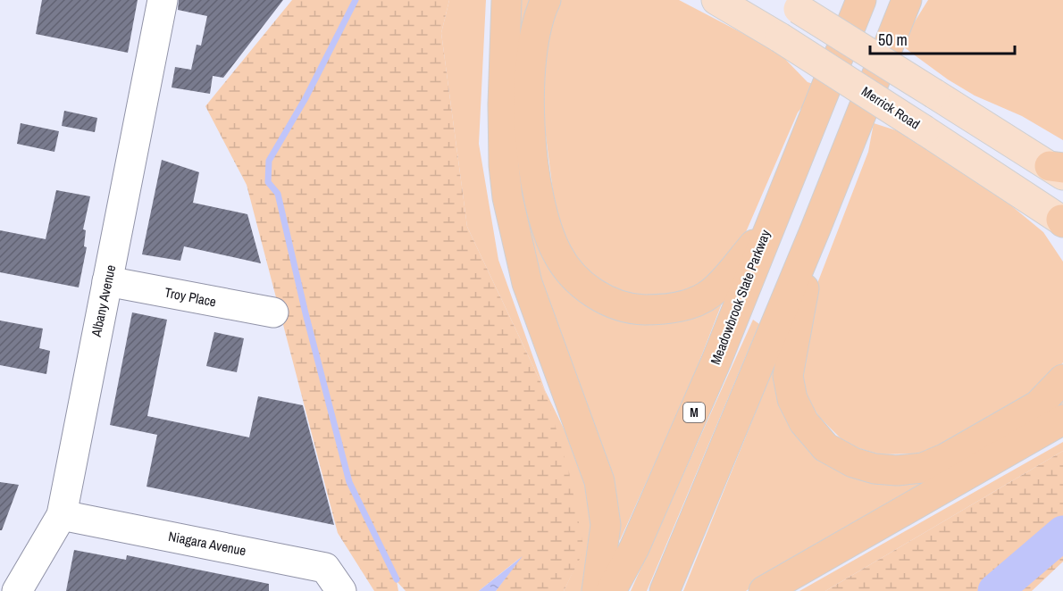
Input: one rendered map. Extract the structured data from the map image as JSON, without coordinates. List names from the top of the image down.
{
  "streets": {
    "highway": ["Meadowbrook State Parkway", "M"],
    "main road": ["Merrick Road"],
    "street": ["Troy Place", "Albany Avenue", "Niagara Avenue"]
  },
  "crossings": [
    ["Troy Place", "Albany Avenue"],
    ["Albany Avenue", "Niagara Avenue"]
  ],
  "scale_bar": "50 m"
}
